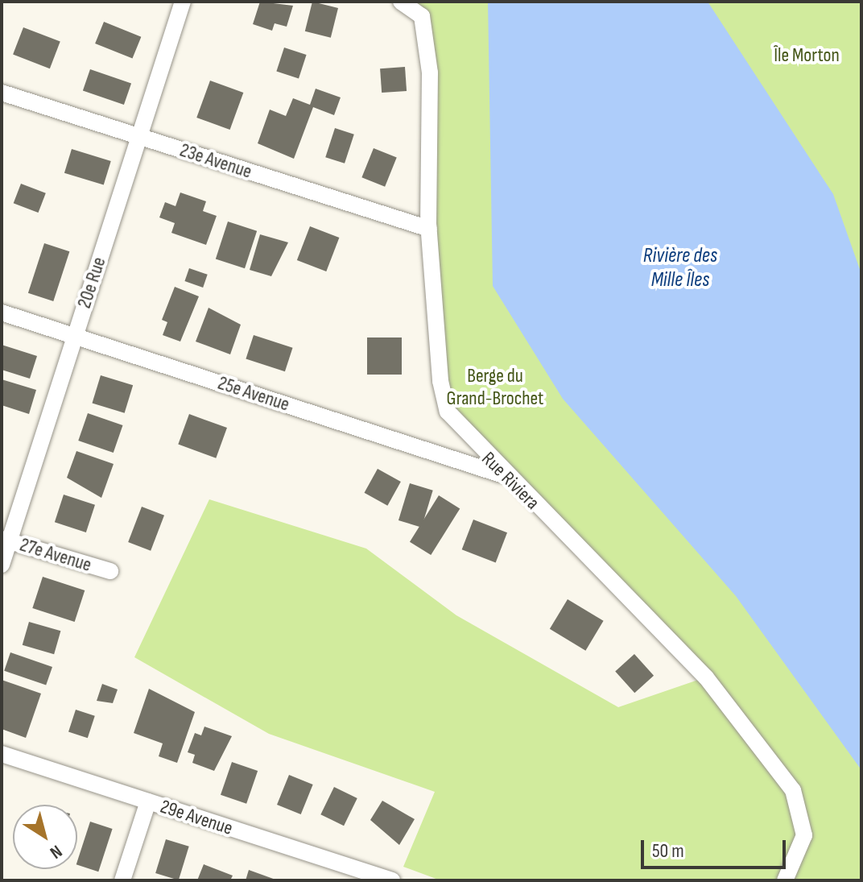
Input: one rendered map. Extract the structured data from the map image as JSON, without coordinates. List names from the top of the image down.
{
  "streets": {
    "street": [
      "23e Avenue",
      "20e Rue",
      "25e Avenue",
      "Rue Riviera",
      "27e Avenue",
      "29e Avenue"
    ]
  },
  "crossings": [
    ["23e Avenue", "20e Rue"],
    ["23e Avenue", "Rue Riviera"],
    ["20e Rue", "25e Avenue"],
    ["20e Rue", "27e Avenue"],
    ["25e Avenue", "Rue Riviera"]
  ],
  "water": ["Rivière des Mille Îles"],
  "parks": ["Île Morton", "Berge du Grand-Brochet"],
  "scale_bar": "50 m",
  "north": "bottom right"
}
